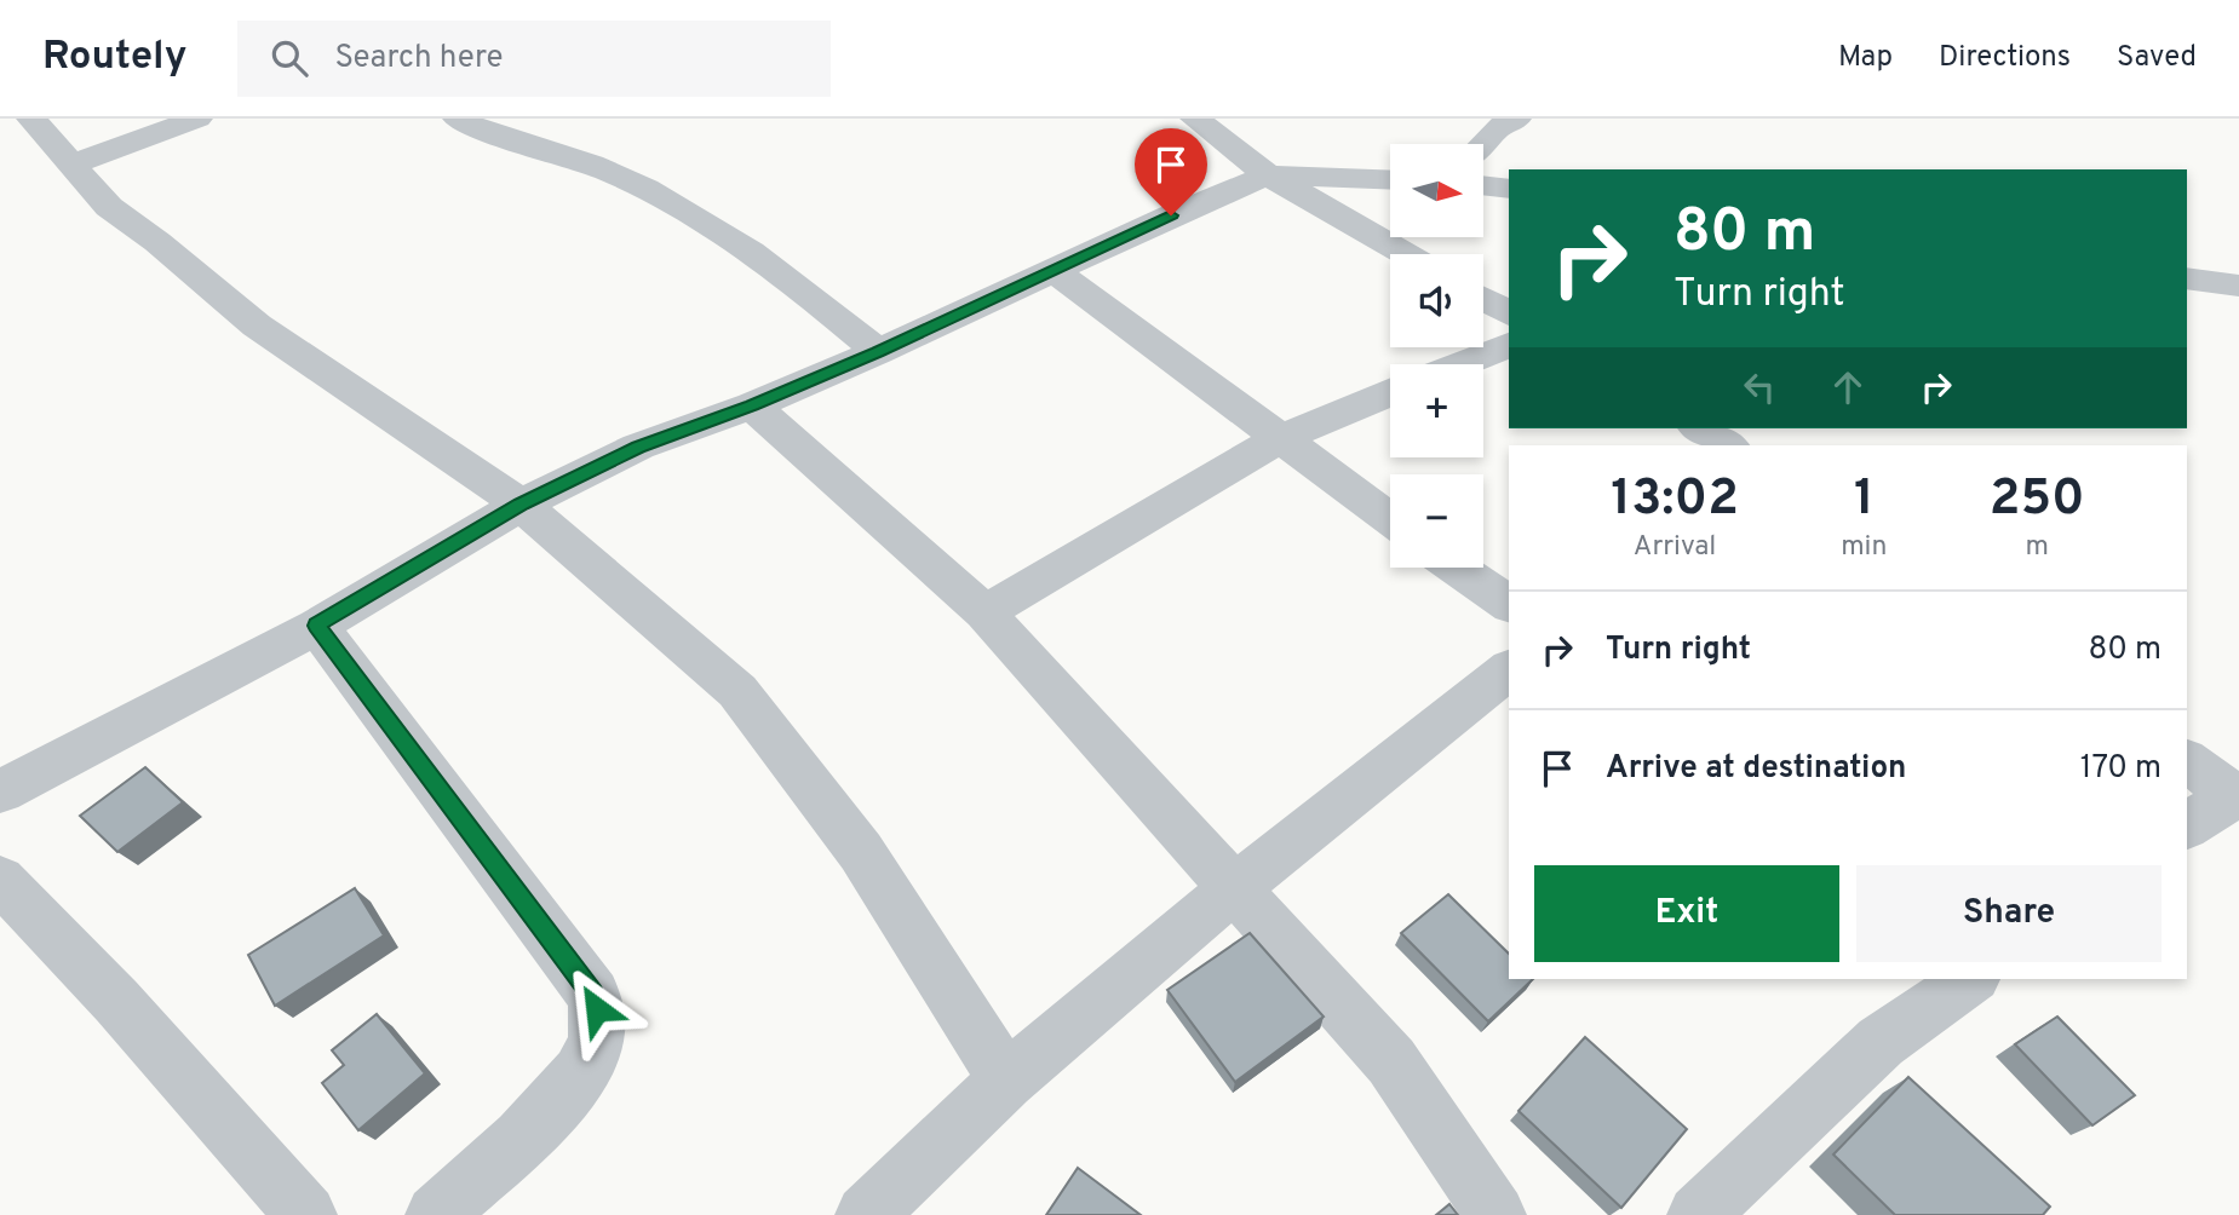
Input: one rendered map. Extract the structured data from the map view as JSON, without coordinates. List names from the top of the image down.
{
  "north": "right",
  "page": {
    "header": "Routely",
    "search": "Search here",
    "nav": ["Map", "Directions", "Saved"],
    "map_buttons": ["+", "−"],
    "turn": ["80 m", "Turn right"],
    "eta": [
      "13:02",
      "Arrival",
      "1",
      "min",
      "250",
      "m"
    ],
    "list": [
      {
        "name": "Turn right",
        "value": "80 m"
      },
      {
        "name": "Arrive at destination",
        "value": "170 m"
      }
    ],
    "buttons": ["Exit", "Share"]
  }
}
